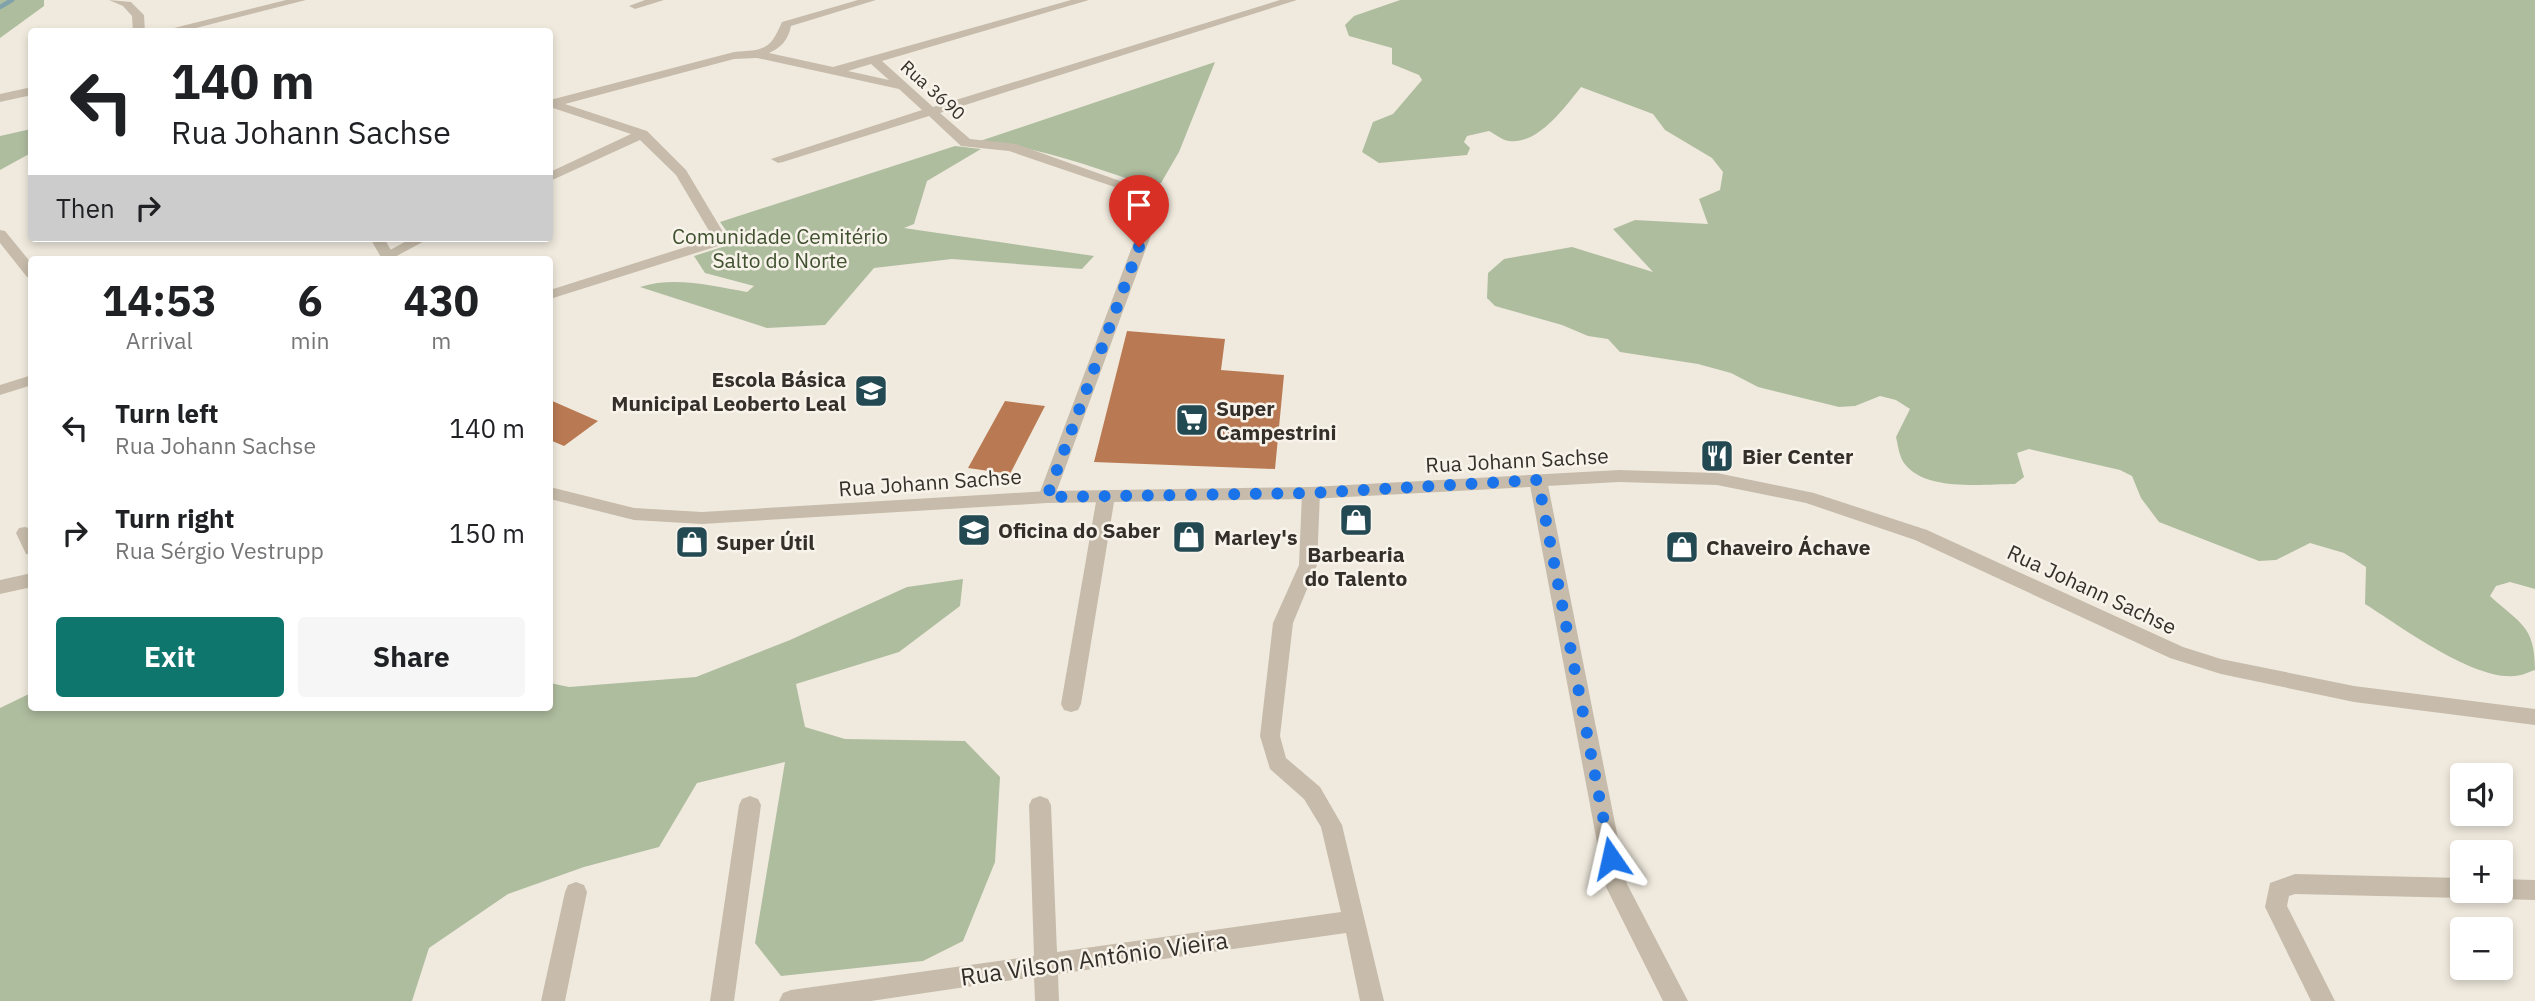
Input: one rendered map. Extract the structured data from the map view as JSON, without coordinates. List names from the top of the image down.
{
  "streets": {
    "street": ["Rua 3690", "Rua Johann Sachse", "Rua Vilson Antônio Vieira"]
  },
  "crossings": [
    ["Rua 3690", "Rua Johann Sachse"]
  ],
  "parks": ["Comunidade Cemitério Salto do Norte"],
  "places": {
    "school or university": ["Escola Básica Municipal Leoberto Leal", "Oficina do Saber"],
    "supermarket": ["Super Campestrini"],
    "restaurant": ["Bier Center"],
    "shop": [
      "Barbearia do Talento",
      "Marley's",
      "Super Útil",
      "Chaveiro Áchave"
    ]
  },
  "page": {
    "turn": ["140 m", "Rua Johann Sachse"],
    "then": "Then",
    "eta": [
      "14:53",
      "Arrival",
      "6",
      "min",
      "430",
      "m"
    ],
    "list": [
      {
        "name": "Turn left",
        "note": "Rua Johann Sachse",
        "value": "140 m"
      },
      {
        "name": "Turn right",
        "note": "Rua Sérgio Vestrupp",
        "value": "150 m"
      }
    ],
    "buttons": ["Exit", "Share"],
    "map_buttons": ["+", "−"]
  }
}
